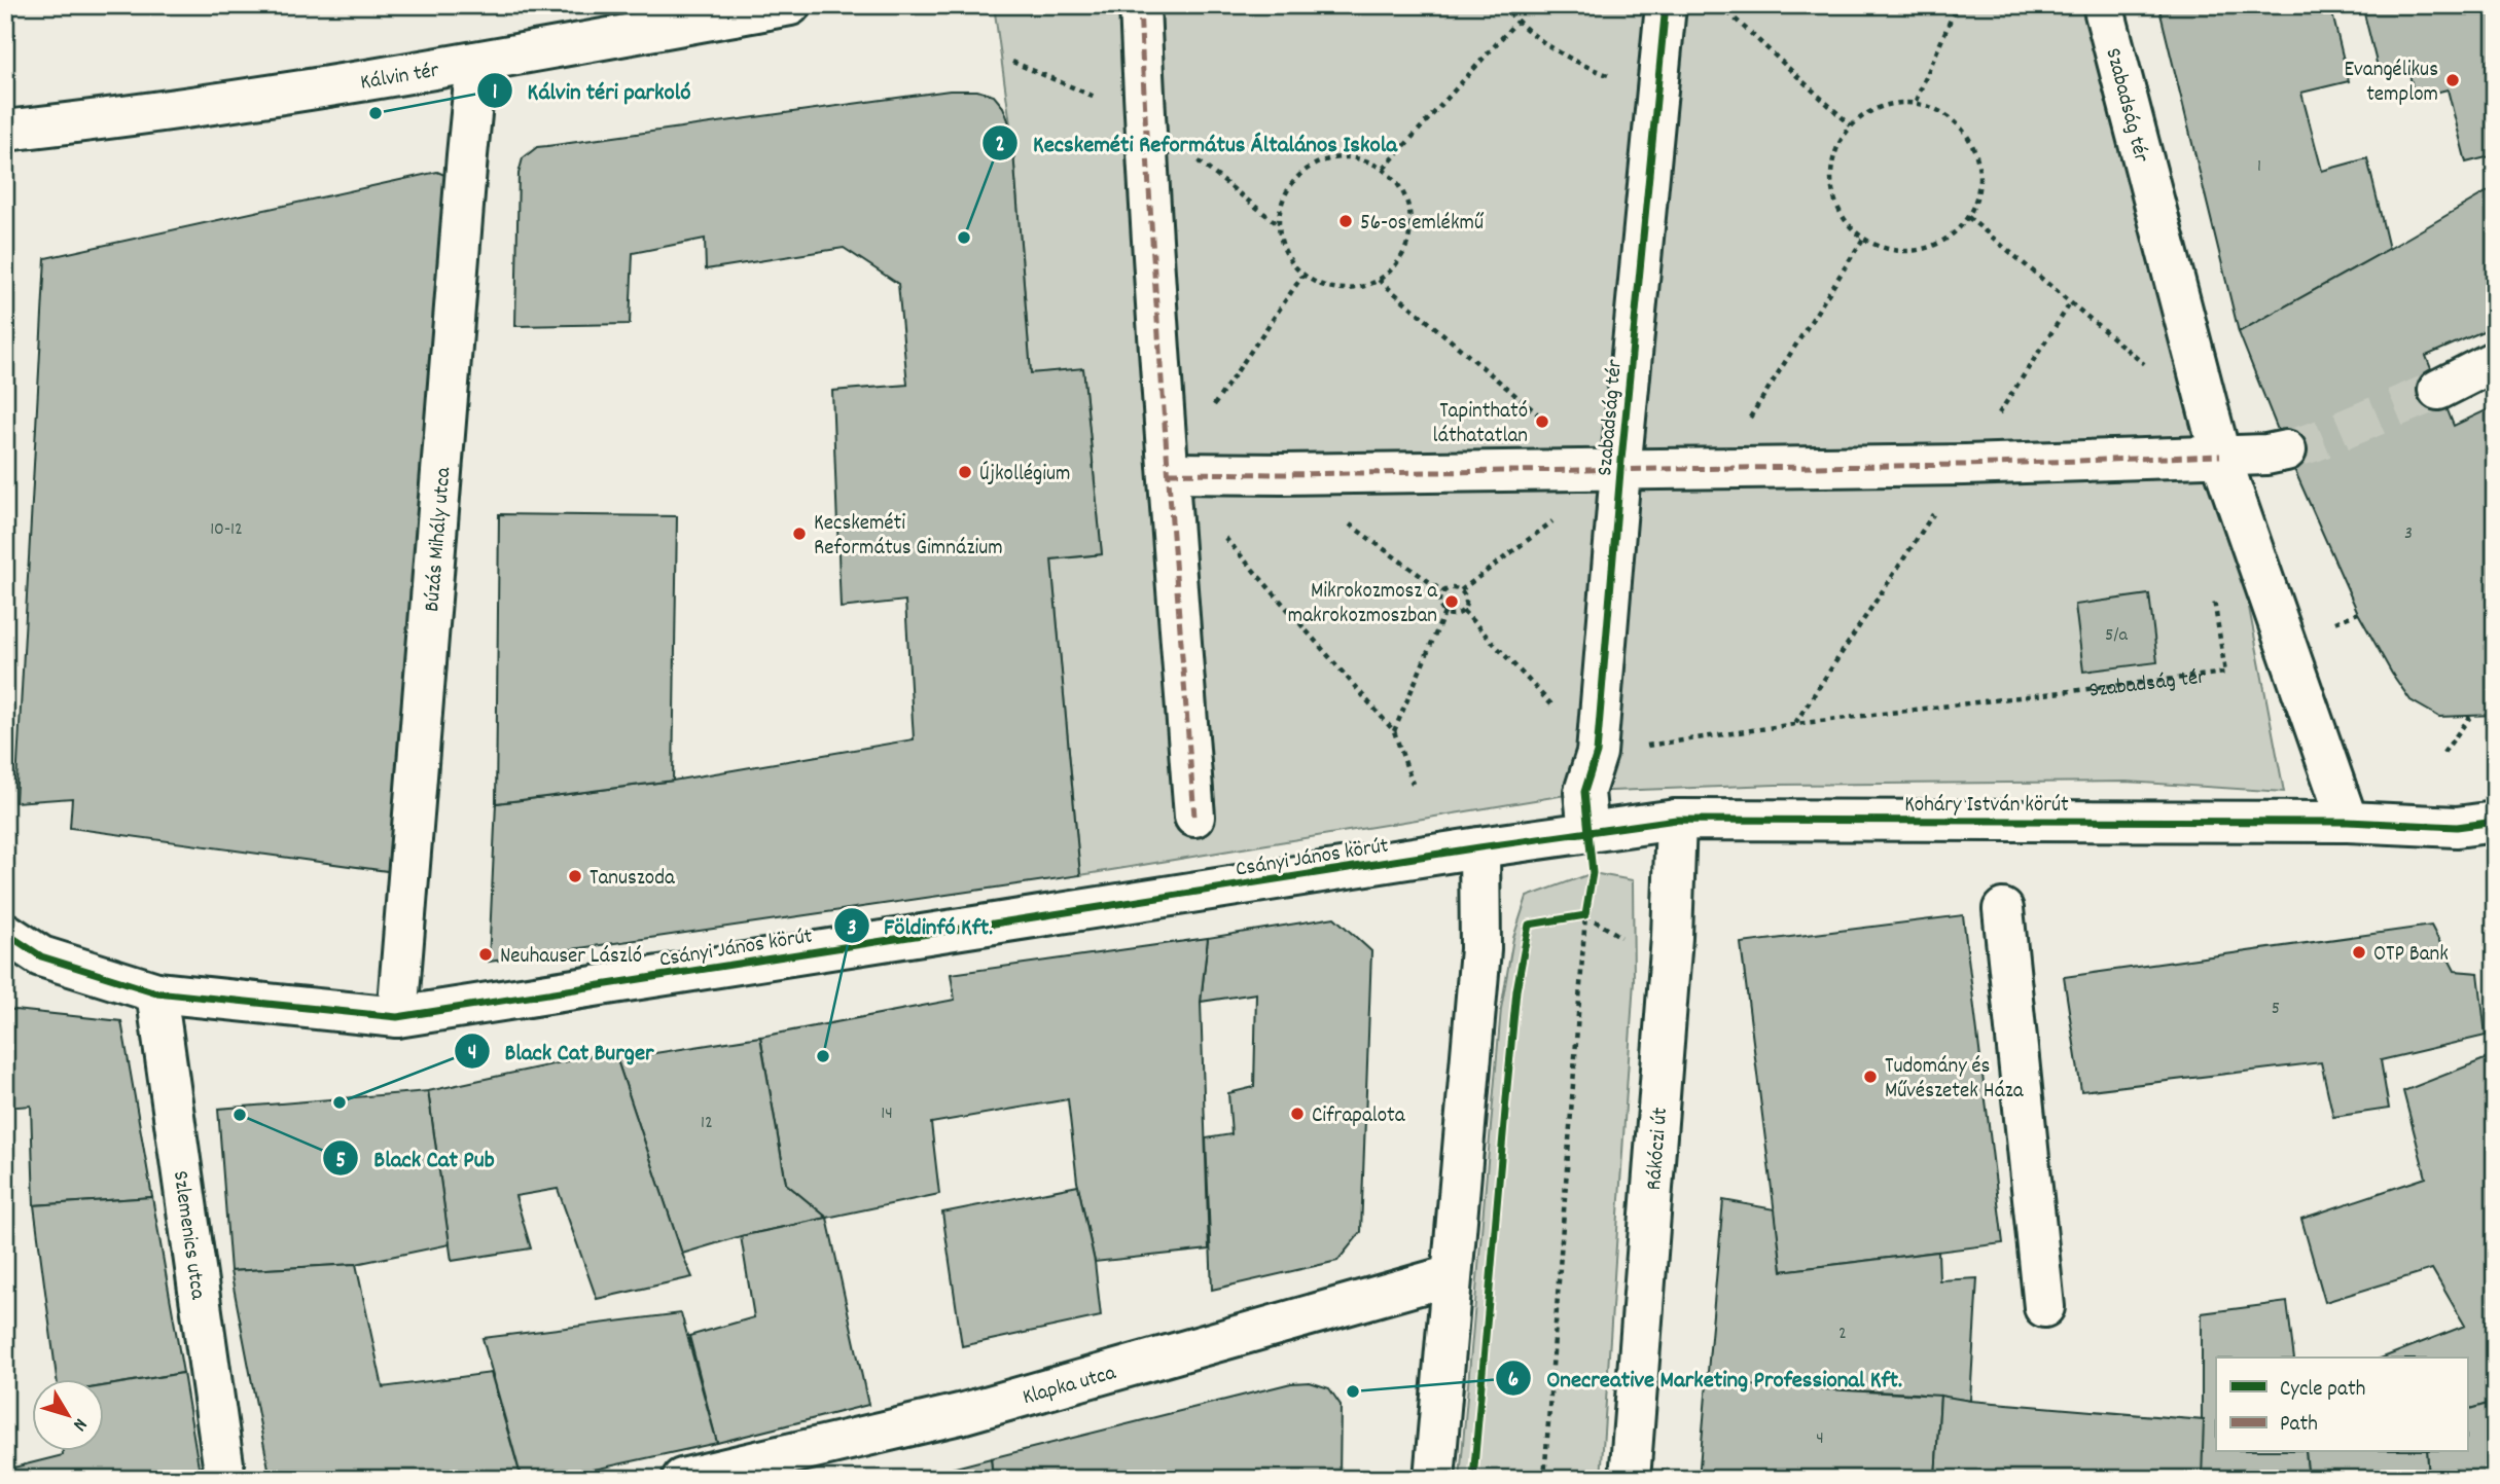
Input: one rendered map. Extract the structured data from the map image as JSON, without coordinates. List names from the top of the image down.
{
  "streets": {
    "street": [
      "Kálvin tér",
      "Szabadság tér",
      "Búzás Mihály utca",
      "Koháry István körút",
      "Csányi János körút",
      "Rákóczi út",
      "Szlemenics utca",
      "Klapka utca"
    ]
  },
  "crossings": [
    ["Kálvin tér", "Búzás Mihály utca"],
    ["Szabadság tér", "Koháry István körút"],
    ["Búzás Mihály utca", "Csányi János körút"],
    ["Koháry István körút", "Csányi János körút"],
    ["Koháry István körút", "Rákóczi út"],
    ["Csányi János körút", "Szlemenics utca"]
  ],
  "places": [
    "Evangélikus templom",
    "Kálvin téri parkoló",
    "56-os emlékmű",
    "Kecskeméti Református Általános Iskola",
    "Tapintható láthatatlan",
    "Újkollégium",
    "Kecskeméti Református Gimnázium",
    "Mikrokozmosz a makrokozmoszban",
    "Tanuszoda",
    "OTP Bank",
    "Neuhauser László",
    "Földinfó Kft.",
    "Tudomány és Művészetek Háza",
    "Black Cat Burger",
    "Cifrapalota",
    "Black Cat Pub",
    "Onecreative Marketing Professional Kft."
  ],
  "house_numbers": [
    "1",
    "10-12",
    "3",
    "5/a",
    "5",
    "14",
    "12",
    "2",
    "4"
  ],
  "legend": ["Cycle path", "Path"],
  "north": "bottom right"
}
